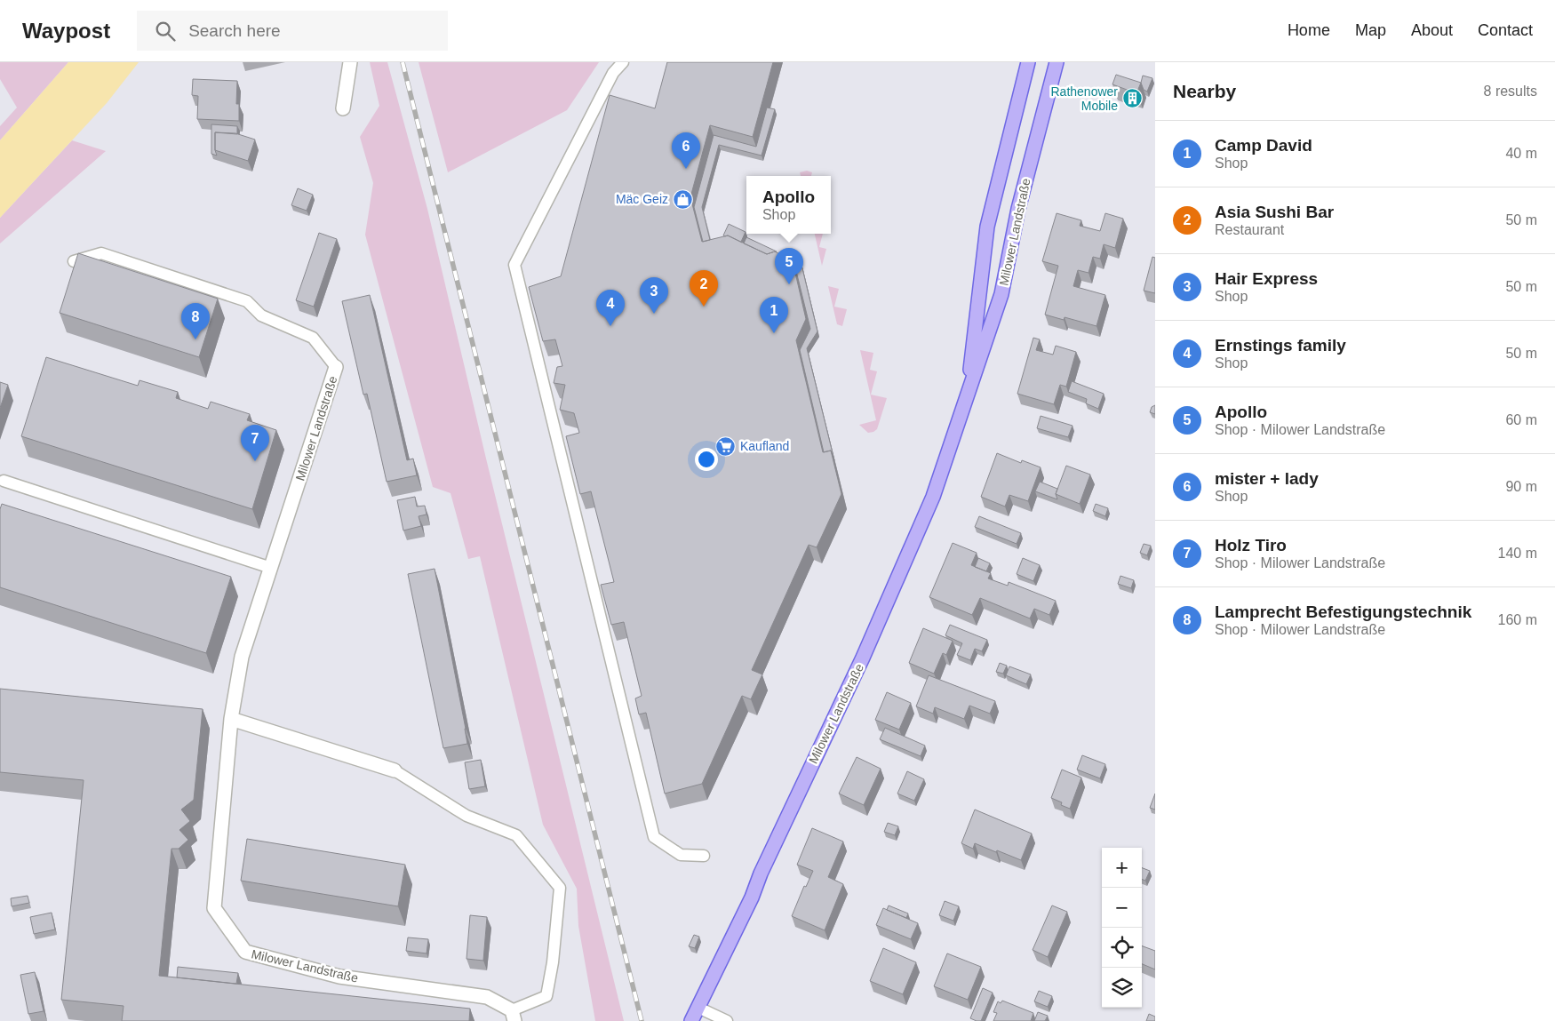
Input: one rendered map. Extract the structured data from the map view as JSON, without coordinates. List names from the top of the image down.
{
  "streets": {
    "main road": ["Milower Landstraße"]
  },
  "places": {
    "building": ["Rathenower Mobile"],
    "shop": ["Mäc Geiz"],
    "supermarket": ["Kaufland"]
  },
  "page": {
    "header": "Waypost",
    "search": "Search here",
    "nav": [
      "Home",
      "Map",
      "About",
      "Contact"
    ],
    "heading": ["Nearby", "8 results"],
    "list": [
      {
        "mark": "1",
        "name": "Camp David",
        "note": "Shop",
        "value": "40 m"
      },
      {
        "mark": "2",
        "name": "Asia Sushi Bar",
        "note": "Restaurant",
        "value": "50 m"
      },
      {
        "mark": "3",
        "name": "Hair Express",
        "note": "Shop",
        "value": "50 m"
      },
      {
        "mark": "4",
        "name": "Ernstings family",
        "note": "Shop",
        "value": "50 m"
      },
      {
        "mark": "5",
        "name": "Apollo",
        "note": "Shop · Milower Landstraße",
        "value": "60 m"
      },
      {
        "mark": "6",
        "name": "mister + lady",
        "note": "Shop",
        "value": "90 m"
      },
      {
        "mark": "7",
        "name": "Holz Tiro",
        "note": "Shop · Milower Landstraße",
        "value": "140 m"
      },
      {
        "mark": "8",
        "name": "Lamprecht Befestigungstechnik",
        "note": "Shop · Milower Landstraße",
        "value": "160 m"
      }
    ],
    "pins": [
      "6",
      "5",
      "2",
      "3",
      "4",
      "1",
      "8",
      "7"
    ],
    "popup": ["Apollo", "Shop"],
    "map_buttons": ["+", "−"]
  }
}
